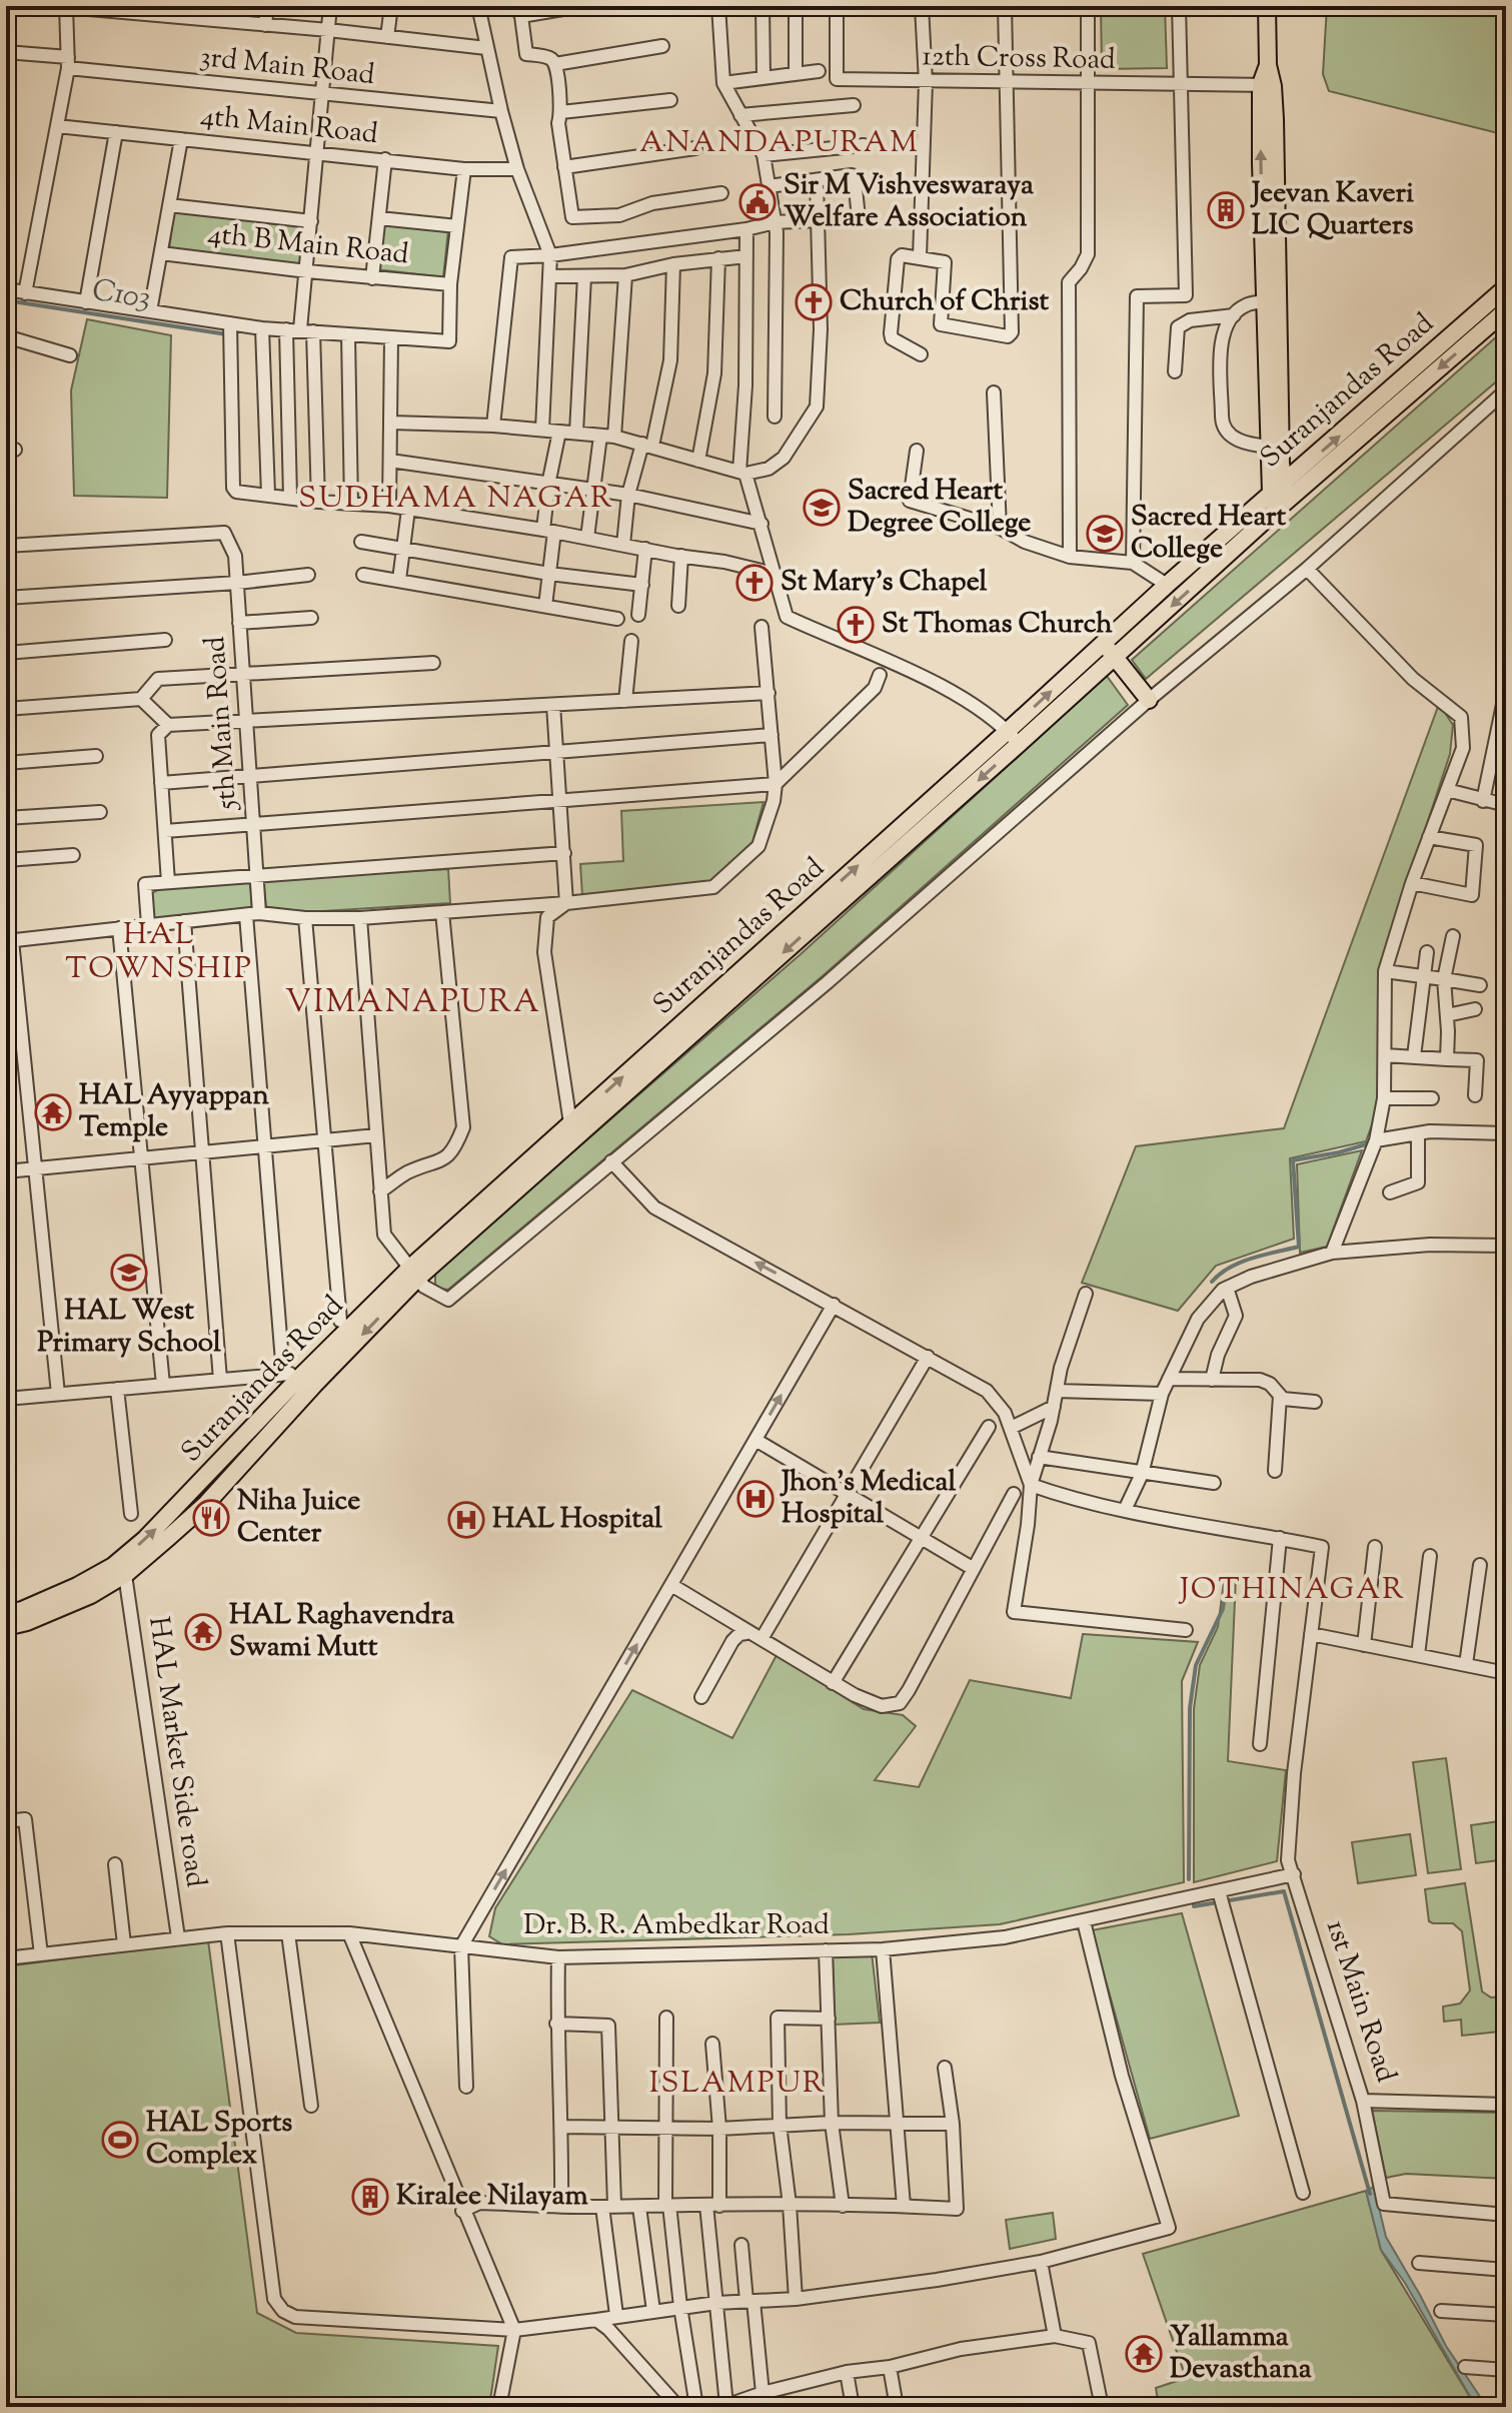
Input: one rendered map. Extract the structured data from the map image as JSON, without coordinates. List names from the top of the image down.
{
  "streets": {
    "main road": ["Suranjandas Road"],
    "street": [
      "12th Cross Road",
      "3rd Main Road",
      "4th Main Road",
      "4th B Main Road",
      "5th Main Road",
      "HAL Market Side road",
      "Dr. B. R. Ambedkar Road",
      "1st Main Road"
    ]
  },
  "crossings": [
    ["Suranjandas Road", "HAL Market Side road"],
    ["HAL Market Side road", "Dr. B. R. Ambedkar Road"],
    ["Dr. B. R. Ambedkar Road", "1st Main Road"]
  ],
  "districts": [
    "ANANDAPURAM",
    "SUDHAMA NAGAR",
    "HAL TOWNSHIP",
    "VIMANAPURA",
    "JOTHINAGAR",
    "ISLAMPUR"
  ],
  "water": ["C103"],
  "places": {
    "public building": ["Sir M Vishveswaraya Welfare Association"],
    "building": ["Jeevan Kaveri LIC Quarters", "Kiralee Nilayam"],
    "church": ["Church of Christ", "St Mary’s Chapel", "St Thomas Church"],
    "school or university": ["Sacred Heart Degree College", "Sacred Heart College", "HAL West Primary School"],
    "temple": ["HAL Ayyappan Temple", "HAL Raghavendra Swami Mutt", "Yallamma Devasthana"],
    "hospital": ["Jhon's Medical Hospital", "HAL Hospital"],
    "restaurant": ["Niha Juice Center"],
    "sports": ["HAL Sports Complex"]
  }
}
